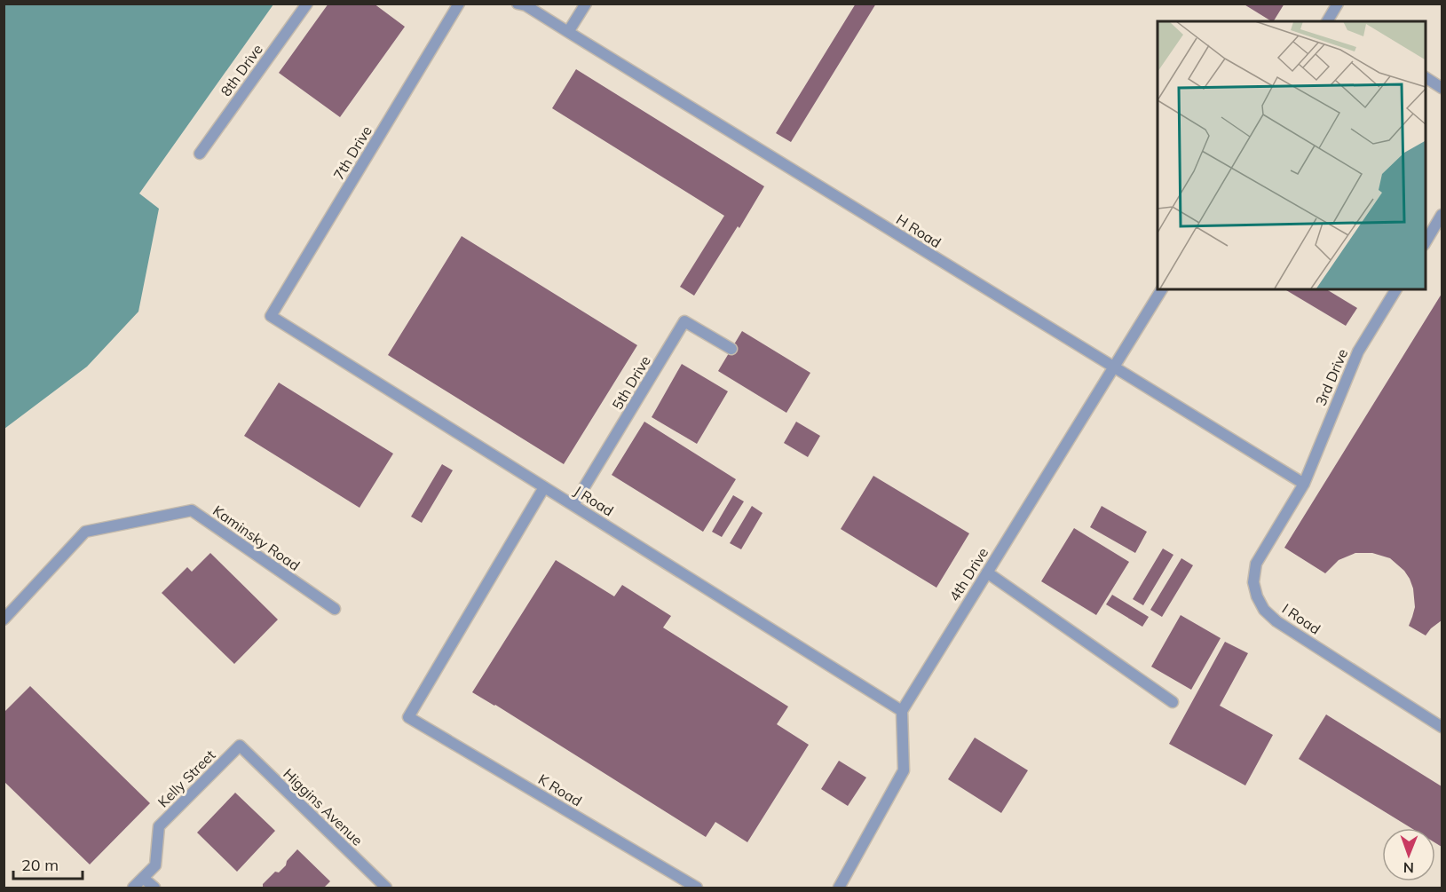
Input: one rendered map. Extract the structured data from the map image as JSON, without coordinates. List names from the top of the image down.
{
  "streets": {
    "lane": [
      "8th Drive",
      "7th Drive",
      "H Road",
      "3rd Drive",
      "5th Drive",
      "J Road",
      "Kaminsky Road",
      "4th Drive",
      "I Road",
      "Kelly Street",
      "K Road",
      "Higgins Avenue"
    ]
  },
  "crossings": [
    ["7th Drive", "J Road"],
    ["H Road", "3rd Drive"],
    ["H Road", "4th Drive"],
    ["H Road", "I Road"],
    ["3rd Drive", "I Road"],
    ["5th Drive", "J Road"],
    ["J Road", "4th Drive"],
    ["J Road", "K Road"],
    ["Kelly Street", "Higgins Avenue"]
  ],
  "scale_bar": "20 m",
  "north": "bottom"
}
